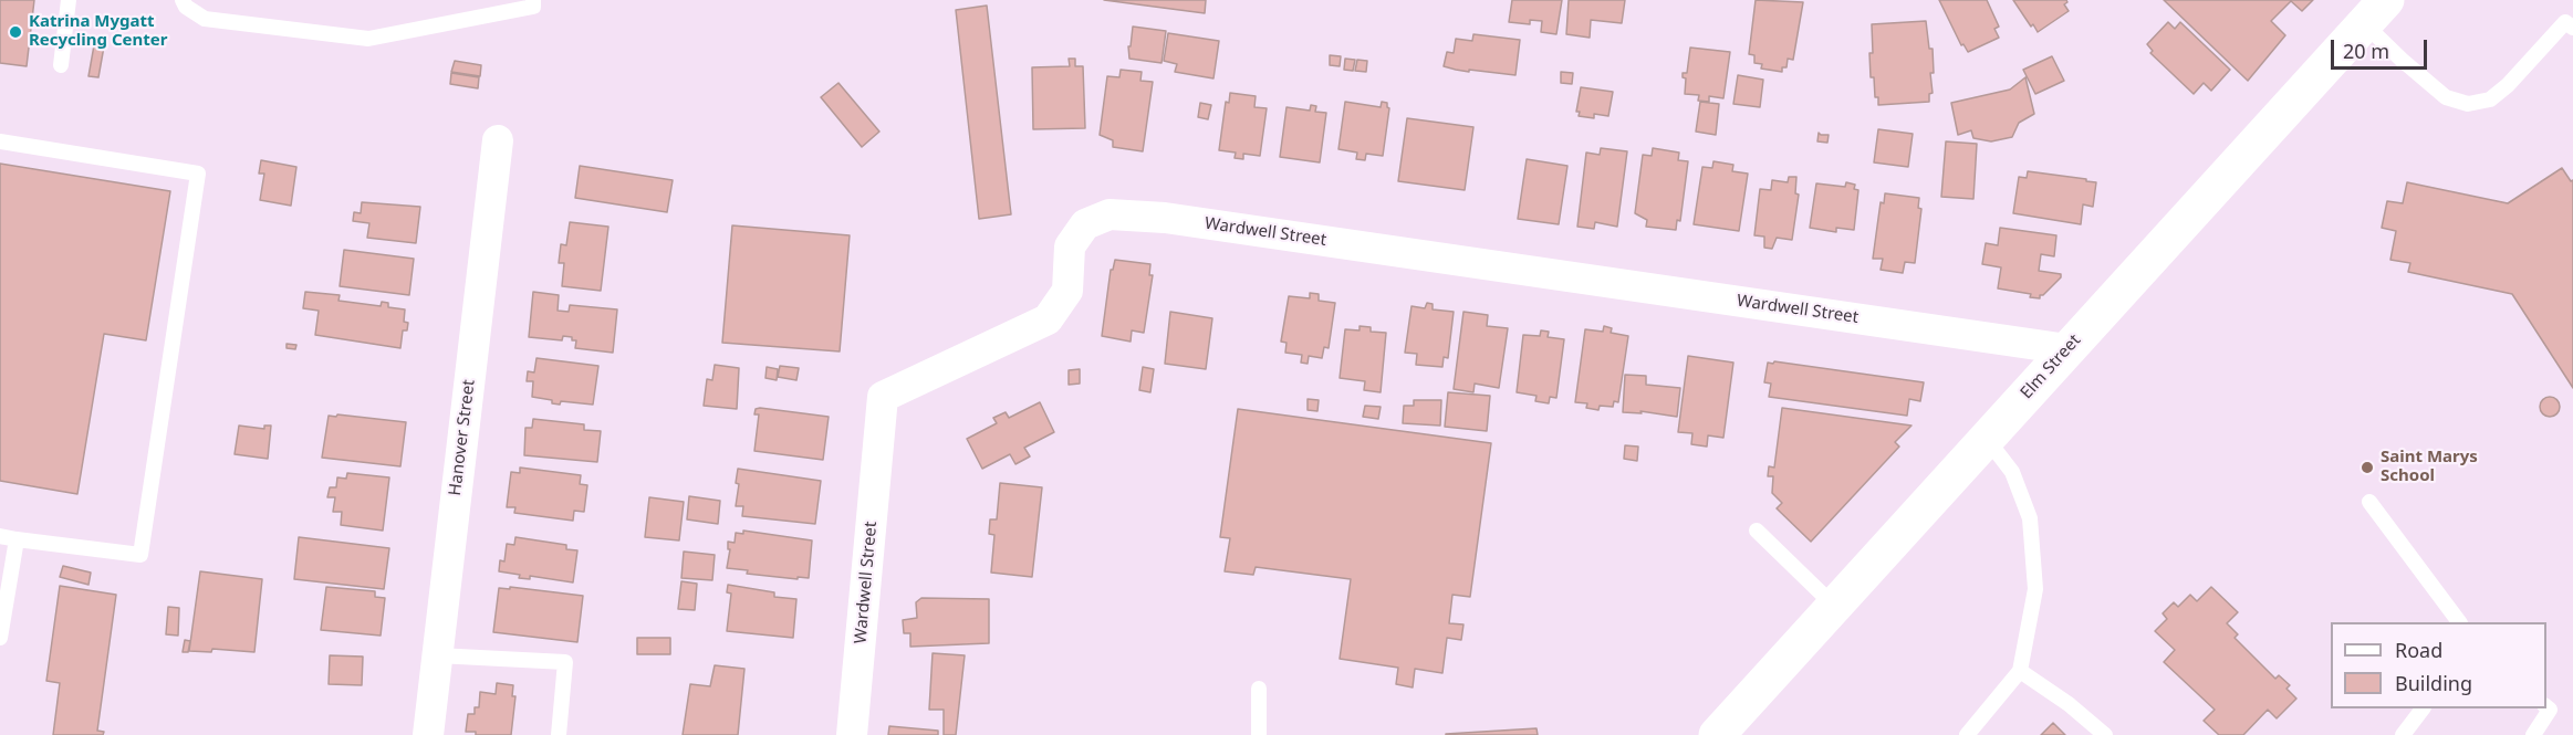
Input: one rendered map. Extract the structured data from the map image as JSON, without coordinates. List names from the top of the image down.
{
  "streets": {
    "main road": ["Elm Street"],
    "street": ["Wardwell Street", "Hanover Street"]
  },
  "crossings": [
    ["Wardwell Street", "Elm Street"]
  ],
  "places": ["Katrina Mygatt Recycling Center", "Saint Marys School"],
  "legend": ["Road", "Building"],
  "scale_bar": "20 m"
}
